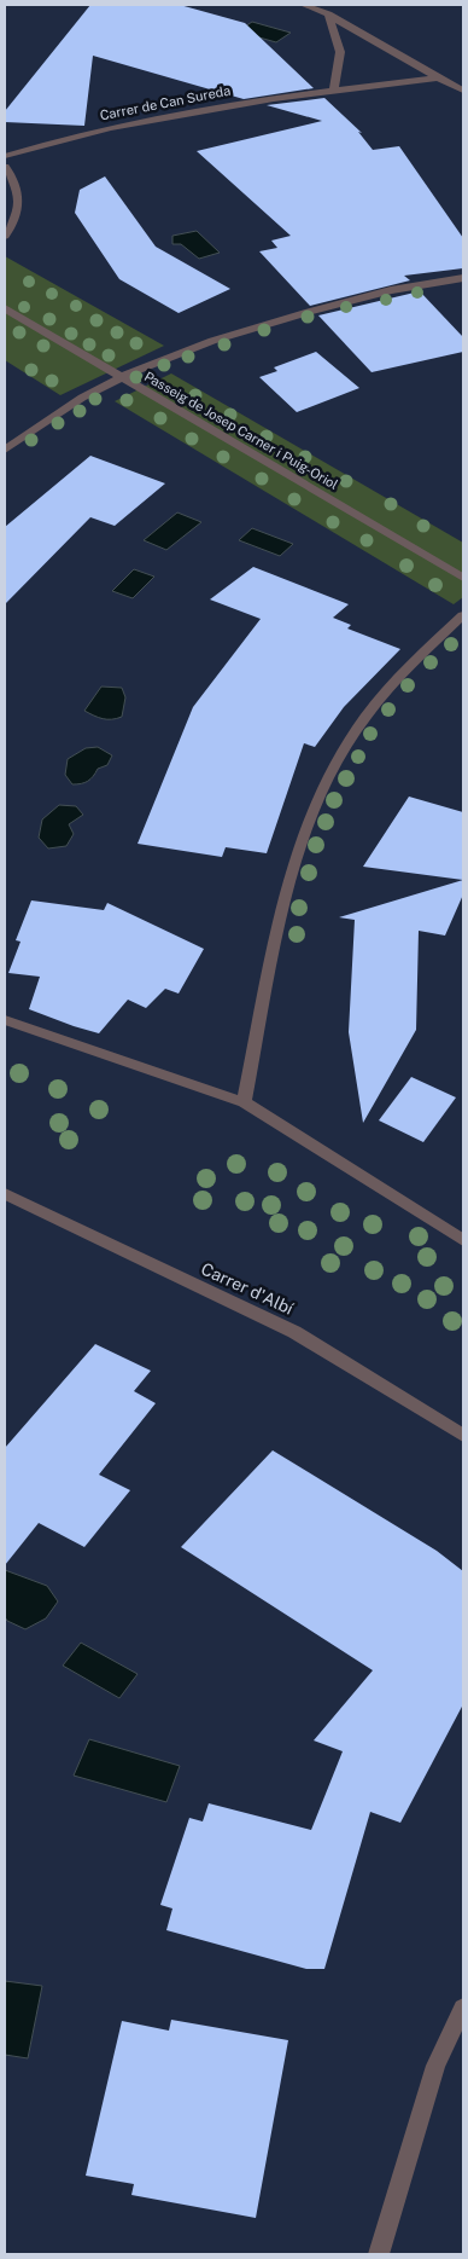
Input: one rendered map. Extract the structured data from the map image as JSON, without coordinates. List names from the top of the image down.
{
  "streets": {
    "street": ["Carrer de Can Sureda", "Passeig de Josep Carner i Puig-Oriol", "Carrer d'Albí"]
  }
}
